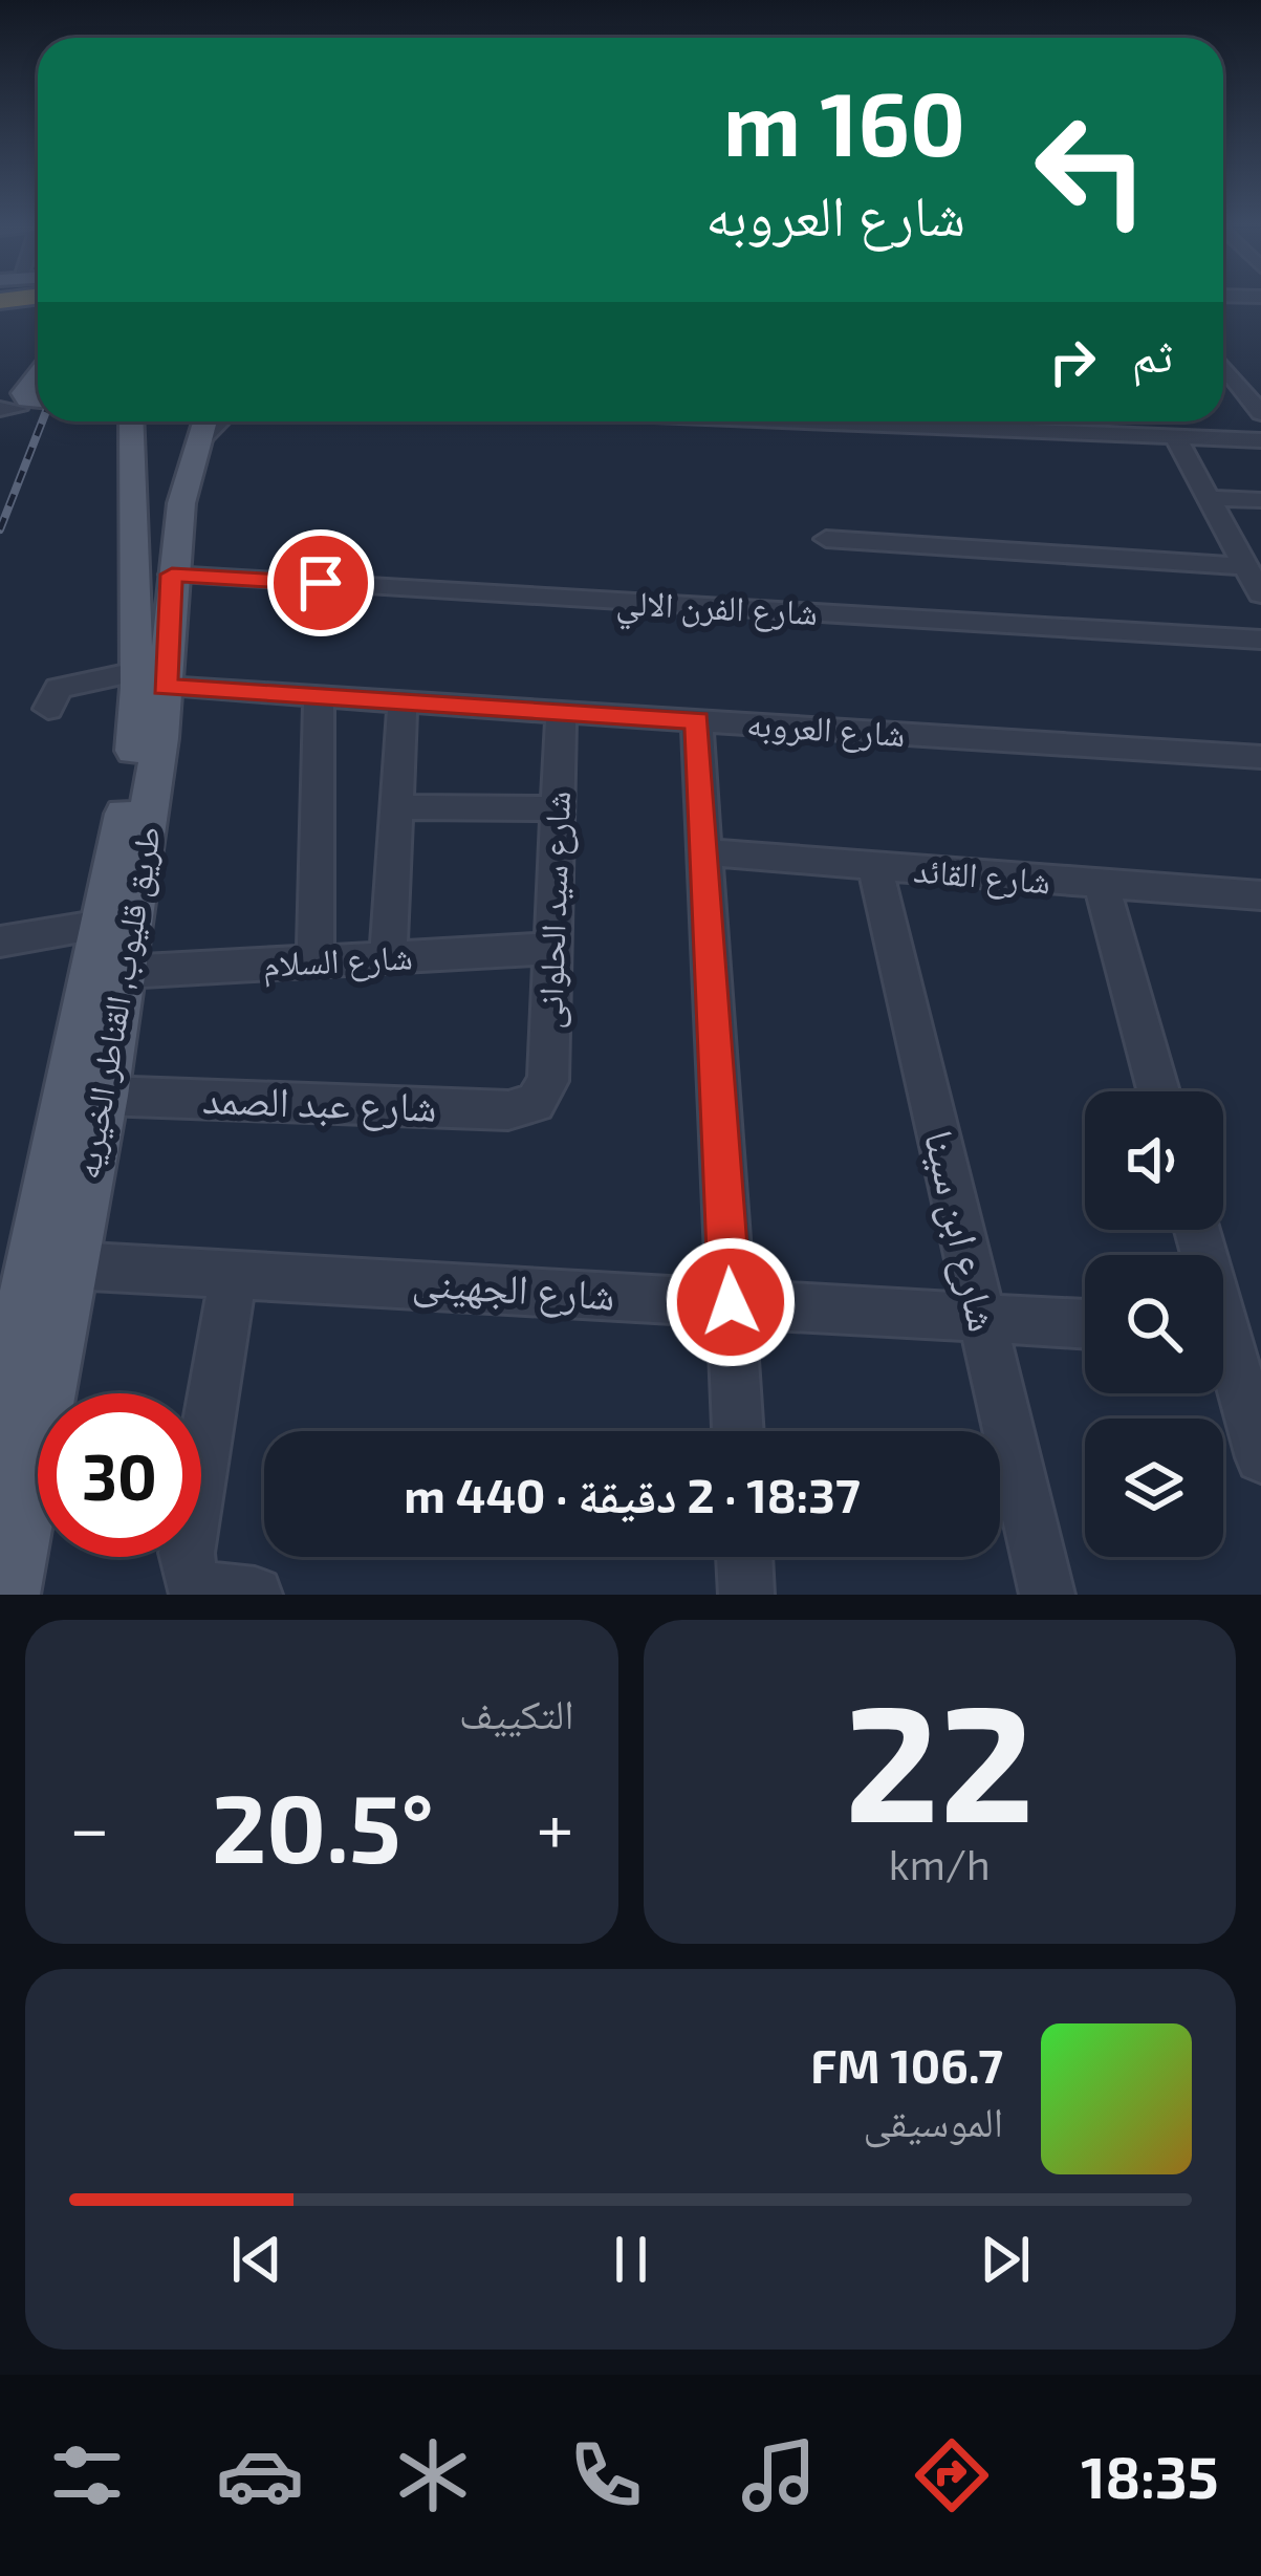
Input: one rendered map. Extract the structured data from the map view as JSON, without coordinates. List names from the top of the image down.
{
  "streets": {
    "main road": ["طريق قليوب, القناطر الخيريه"],
    "street": [
      "شارع الفرن الالي",
      "شارع العروبه",
      "شارع القائد",
      "شارع سيد الحلوانى",
      "شارع السلام",
      "شارع عبد الصمد",
      "شارع ابن سينا",
      "شارع الجهينى"
    ]
  },
  "crossings": [
    ["شارع الفرن الالي", "طريق قليوب, القناطر الخيريه"],
    ["شارع العروبه", "شارع سيد الحلوانى"],
    ["شارع العروبه", "طريق قليوب, القناطر الخيريه"],
    ["شارع القائد", "شارع ابن سينا"],
    ["شارع سيد الحلوانى", "شارع السلام"],
    ["شارع سيد الحلوانى", "شارع عبد الصمد"],
    ["شارع السلام", "طريق قليوب, القناطر الخيريه"],
    ["طريق قليوب, القناطر الخيريه", "شارع عبد الصمد"],
    ["طريق قليوب, القناطر الخيريه", "شارع الجهينى"],
    ["شارع ابن سينا", "شارع الجهينى"]
  ],
  "page": {
    "turn": ["160 m", "شارع العروبه"],
    "then": "ثم",
    "limit": "30",
    "trip": "18:37 · 2 دقيقة · 440 m",
    "tile": [
      ["22", "km/h"],
      "التكييف"
    ],
    "heat": ["−", "20.5°", "+"],
    "song": ["106.7 FM", "الموسيقى"],
    "tabs": "18:35"
  }
}
